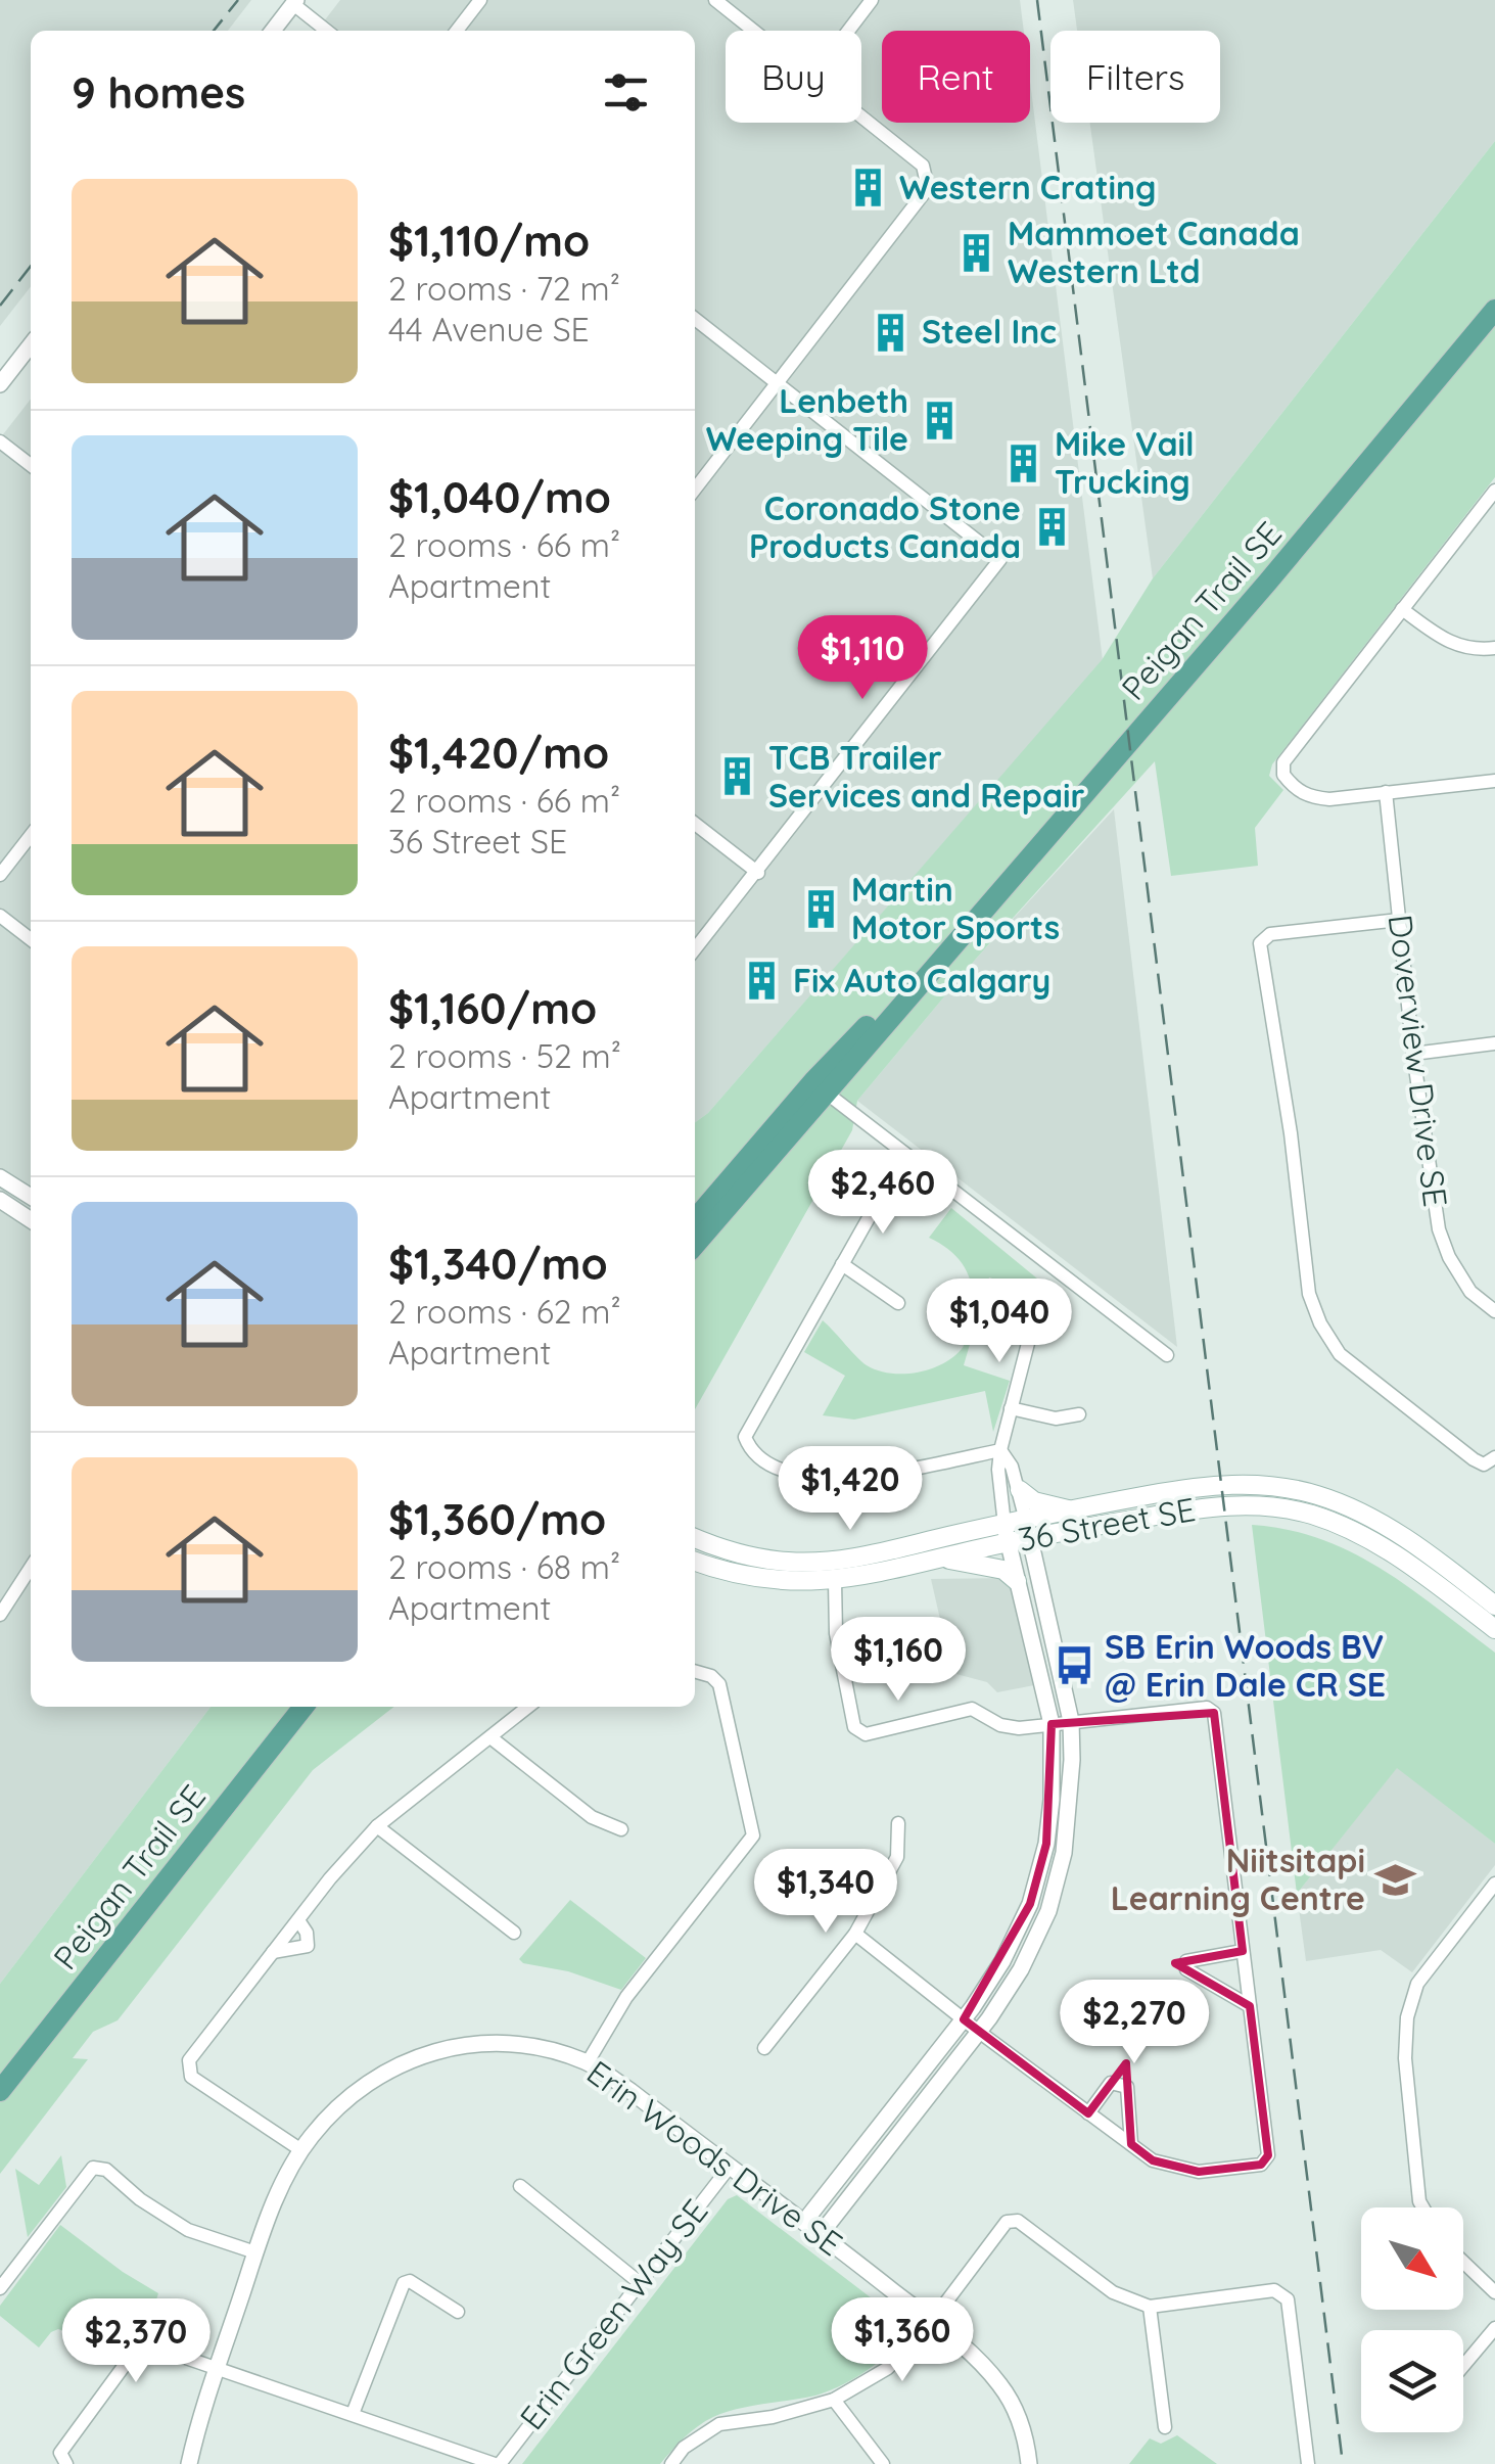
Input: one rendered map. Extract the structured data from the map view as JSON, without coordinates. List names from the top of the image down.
{
  "streets": {
    "main road": ["Peigan Trail SE", "36 Street SE"],
    "street": ["Doverview Drive SE", "Erin Woods Drive SE", "Erin Green Way SE"]
  },
  "crossings": [
    ["Erin Woods Drive SE", "Erin Green Way SE"]
  ],
  "places": {
    "building": [
      "Western Crating",
      "Mammoet Canada Western Ltd",
      "Steel Inc",
      "Lenbeth Weeping Tile",
      "Mike Vail Trucking",
      "Coronado Stone Products Canada",
      "TCB Trailer Services and Repair",
      "Martin Motor Sports",
      "Fix Auto Calgary"
    ],
    "bus stop": ["SB Erin Woods BV @ Erin Dale CR SE"],
    "school or university": ["Niitsitapi Learning Centre"]
  },
  "north": "bottom right",
  "page": {
    "chip": ["Buy", "Rent", "Filters"],
    "heading": "9 homes",
    "list": [
      {
        "name": "$1,110/mo",
        "note": "2 rooms · 72 m² · 44 Avenue SE"
      },
      {
        "name": "$1,040/mo",
        "note": "2 rooms · 66 m² · Apartment"
      },
      {
        "name": "$1,420/mo",
        "note": "2 rooms · 66 m² · 36 Street SE"
      },
      {
        "name": "$1,160/mo",
        "note": "2 rooms · 52 m² · Apartment"
      },
      {
        "name": "$1,340/mo",
        "note": "2 rooms · 62 m² · Apartment"
      },
      {
        "name": "$1,360/mo",
        "note": "2 rooms · 68 m² · Apartment"
      }
    ],
    "price": [
      "$1,110",
      "$2,460",
      "$1,040",
      "$1,420",
      "$1,160",
      "$1,340",
      "$2,270",
      "$1,360",
      "$2,370"
    ]
  }
}
